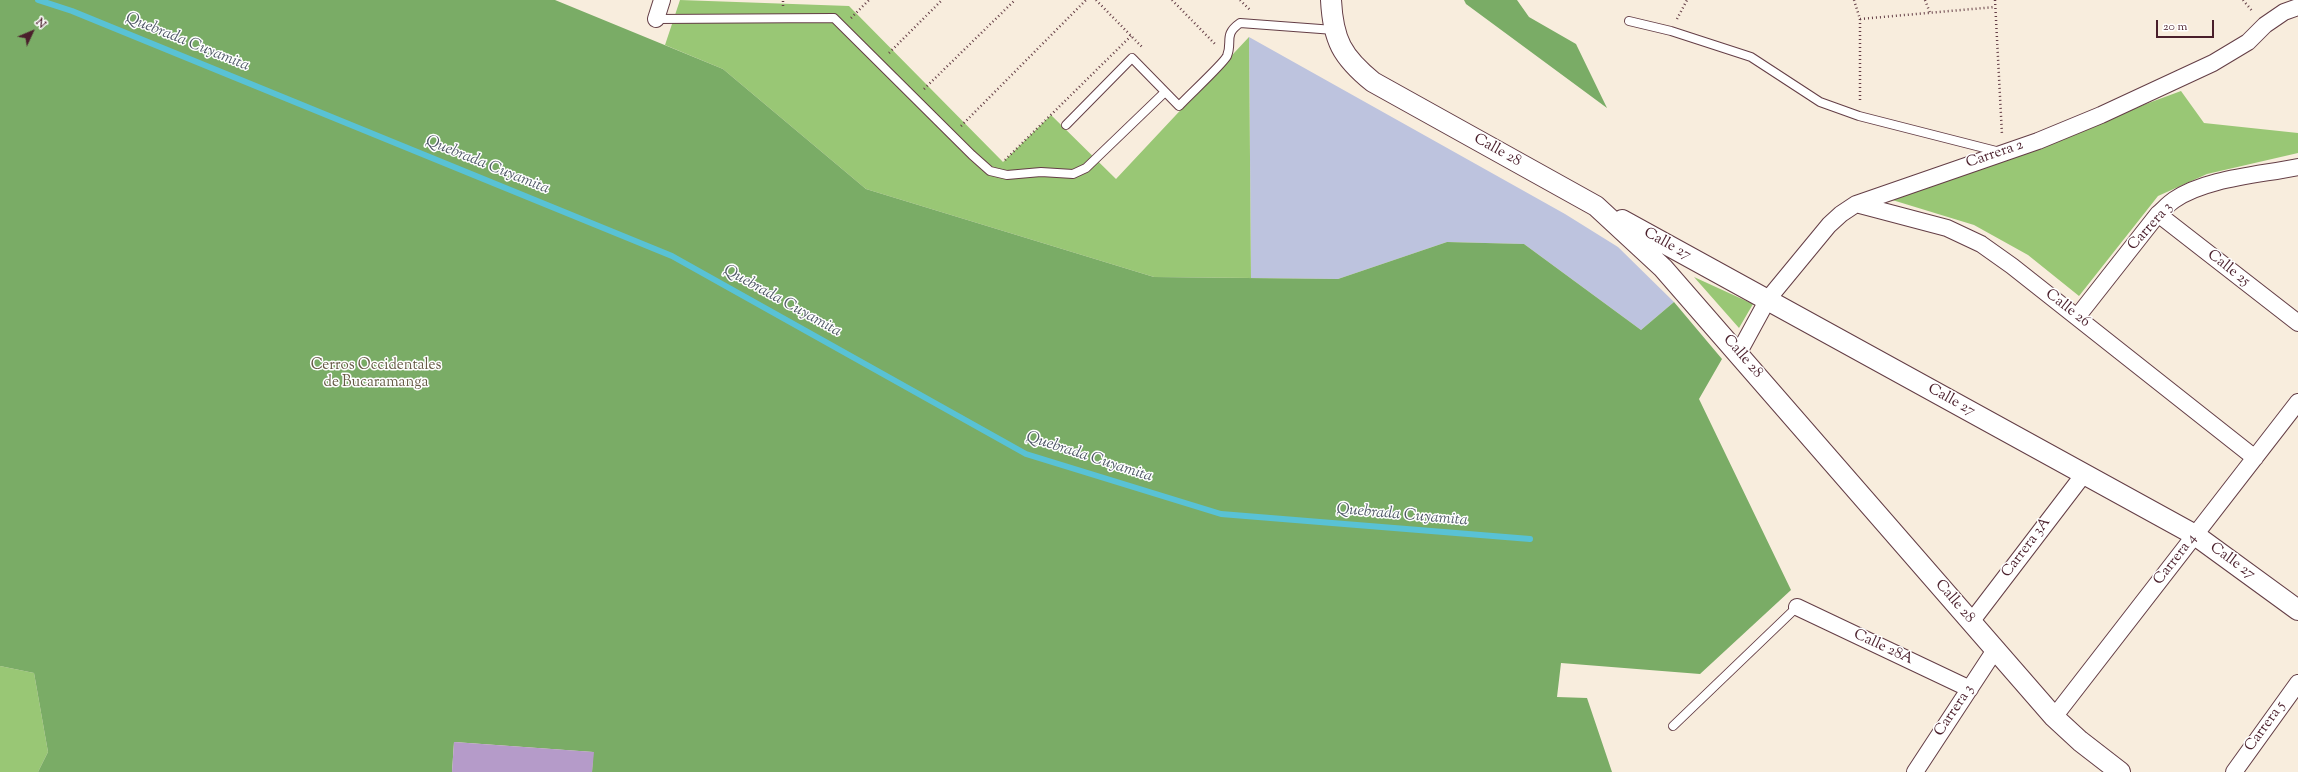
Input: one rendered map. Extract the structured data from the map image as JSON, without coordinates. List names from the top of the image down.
{
  "streets": {
    "street": [
      "Calle 28",
      "Carrera 2",
      "Carrera 3",
      "Calle 27",
      "Calle 25",
      "Calle 26",
      "Carrera 3A",
      "Carrera 4",
      "Calle 28A",
      "Carrera 5"
    ]
  },
  "crossings": [
    ["Calle 28", "Carrera 2"],
    ["Calle 28", "Carrera 3"],
    ["Calle 28", "Calle 27"],
    ["Calle 28", "Carrera 3A"],
    ["Calle 28", "Carrera 4"],
    ["Carrera 2", "Calle 27"],
    ["Carrera 2", "Calle 26"],
    ["Carrera 3", "Calle 25"],
    ["Carrera 3", "Calle 26"],
    ["Carrera 3", "Calle 28A"],
    ["Calle 27", "Carrera 3A"],
    ["Calle 27", "Carrera 4"],
    ["Calle 26", "Carrera 4"]
  ],
  "water": ["Quebrada Cuyamita"],
  "parks": ["Cerros Occidentales de Bucaramanga"],
  "scale_bar": "20 m",
  "north": "top right"
}
